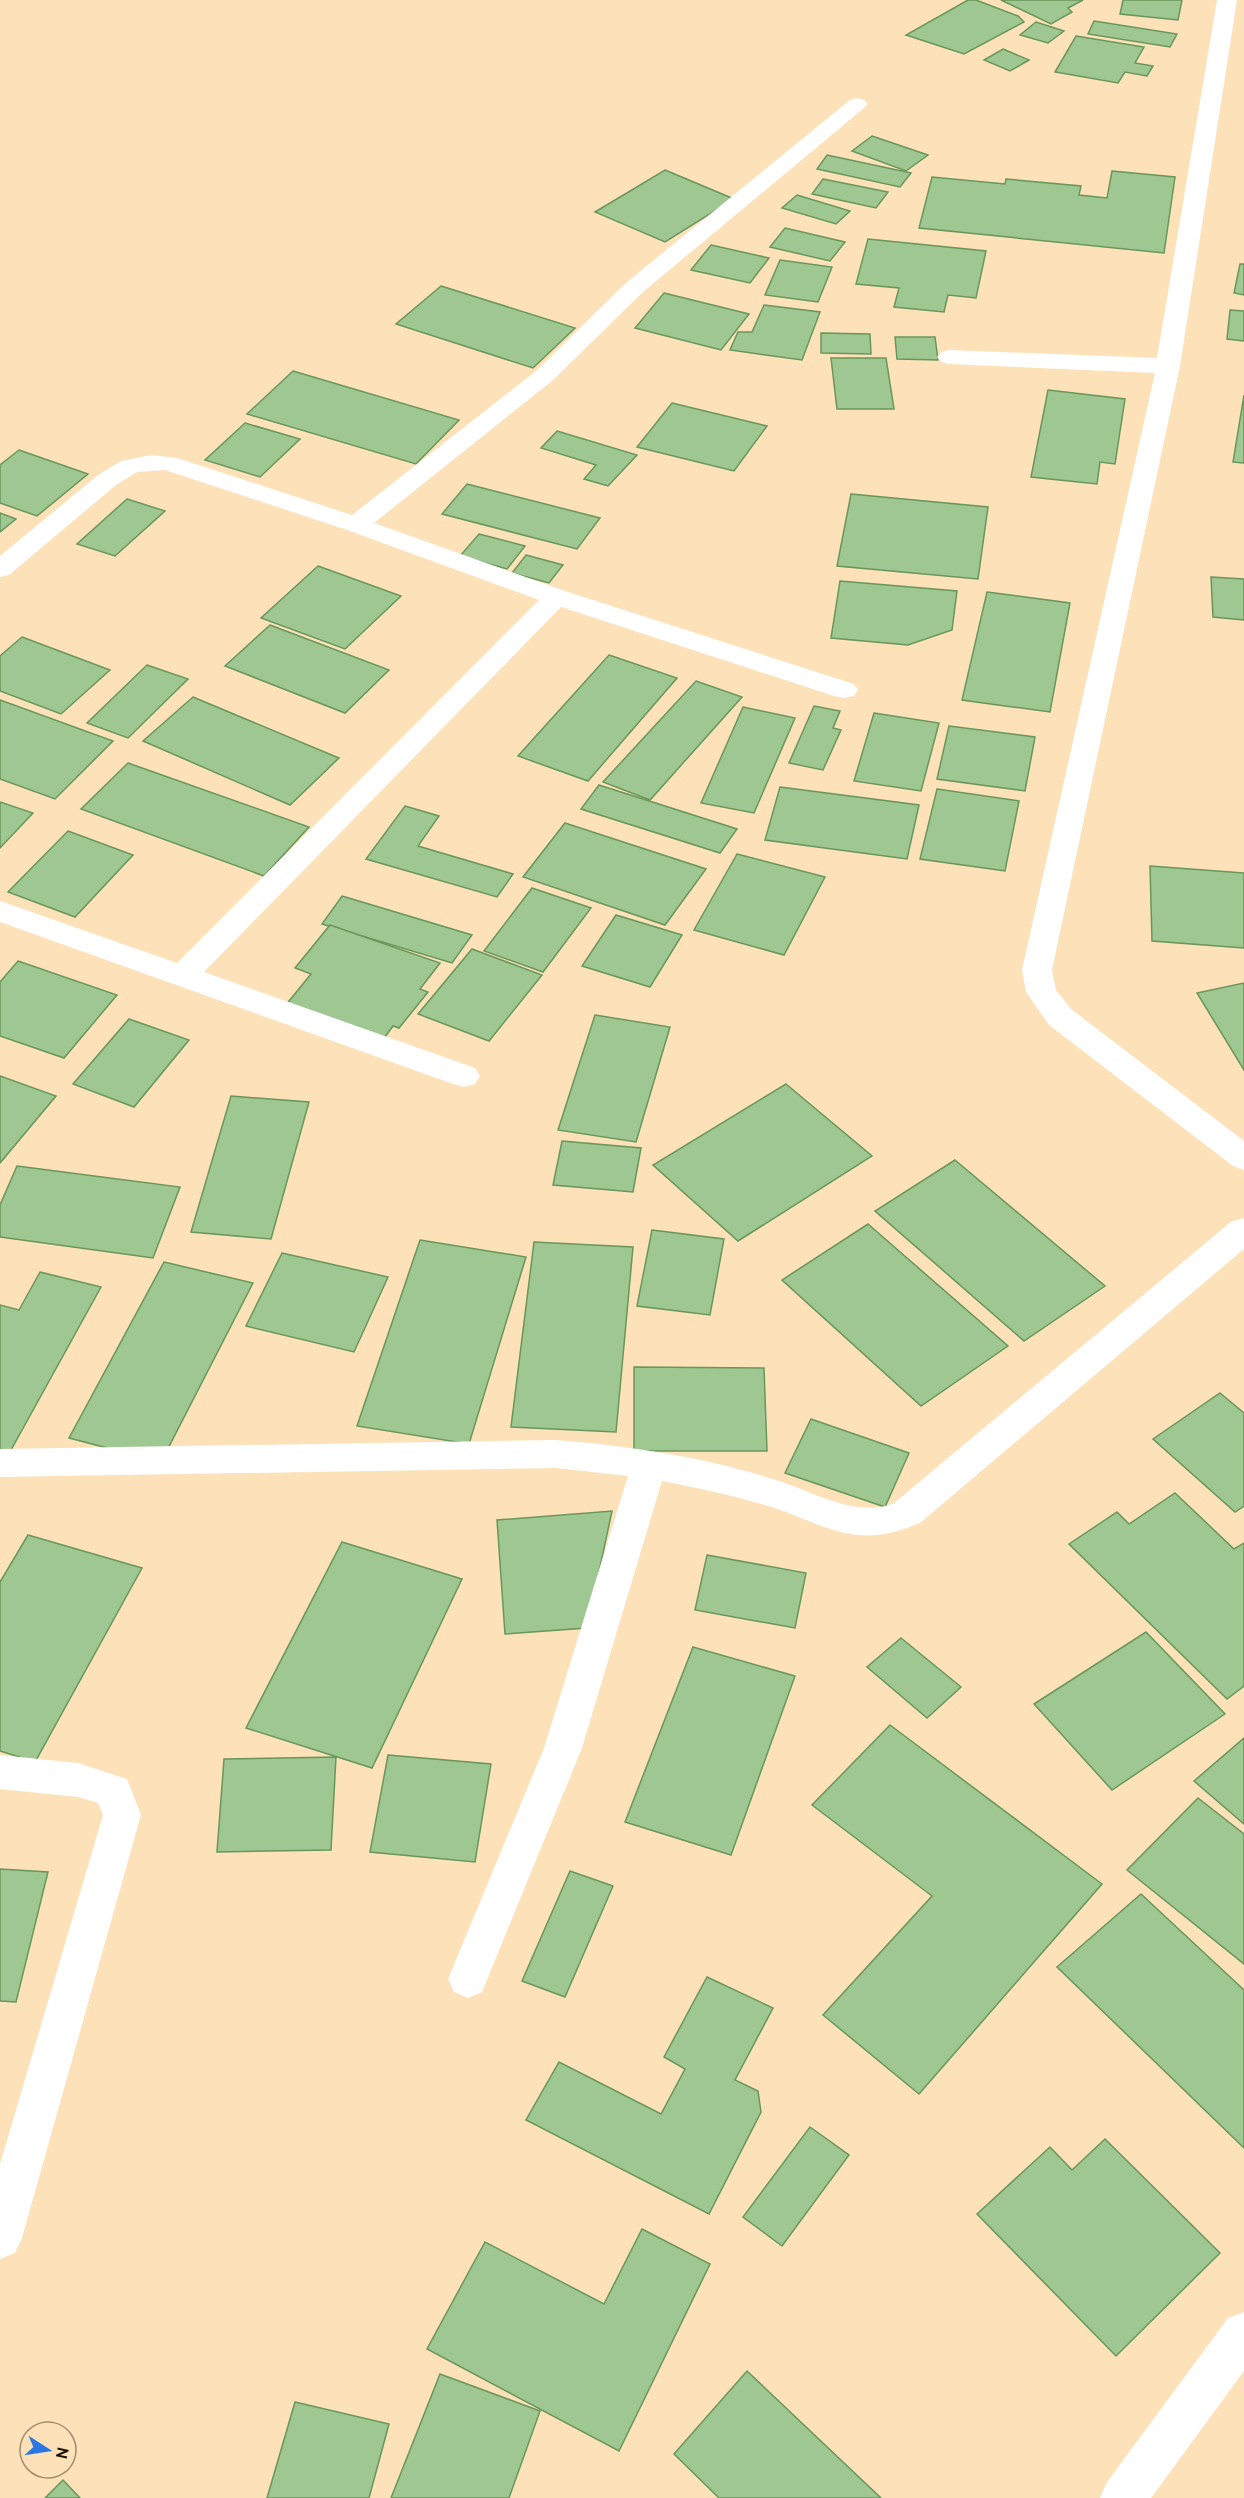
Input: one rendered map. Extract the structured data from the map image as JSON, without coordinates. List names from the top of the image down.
{
  "north": "right"
}
